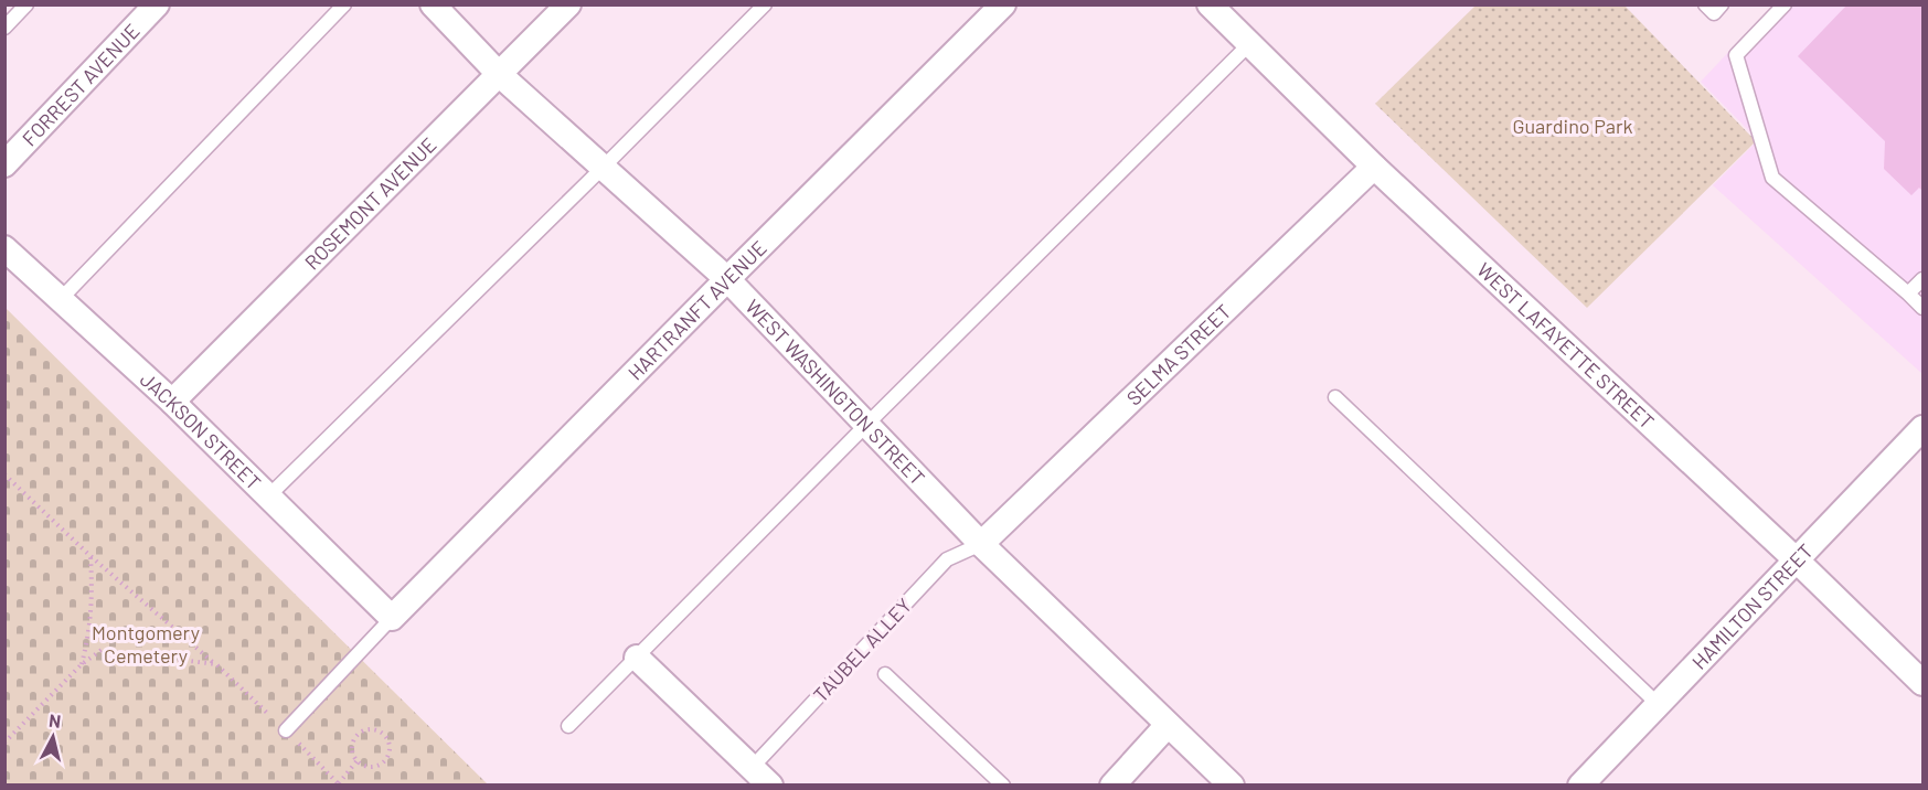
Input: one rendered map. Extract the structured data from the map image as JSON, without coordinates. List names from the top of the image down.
{
  "streets": {
    "street": [
      "FORREST AVENUE",
      "ROSEMONT AVENUE",
      "HARTRANFT AVENUE",
      "WEST LAFAYETTE STREET",
      "SELMA STREET",
      "WEST WASHINGTON STREET",
      "JACKSON STREET",
      "HAMILTON STREET"
    ],
    "lane": ["TAUBEL ALLEY"]
  },
  "crossings": [
    ["ROSEMONT AVENUE", "WEST WASHINGTON STREET"],
    ["ROSEMONT AVENUE", "JACKSON STREET"],
    ["HARTRANFT AVENUE", "WEST WASHINGTON STREET"],
    ["HARTRANFT AVENUE", "JACKSON STREET"],
    ["WEST LAFAYETTE STREET", "SELMA STREET"],
    ["WEST LAFAYETTE STREET", "HAMILTON STREET"],
    ["SELMA STREET", "WEST WASHINGTON STREET"],
    ["SELMA STREET", "TAUBEL ALLEY"],
    ["WEST WASHINGTON STREET", "TAUBEL ALLEY"]
  ],
  "parks": ["Guardino Park", "Montgomery Cemetery"],
  "north": "top"
}
